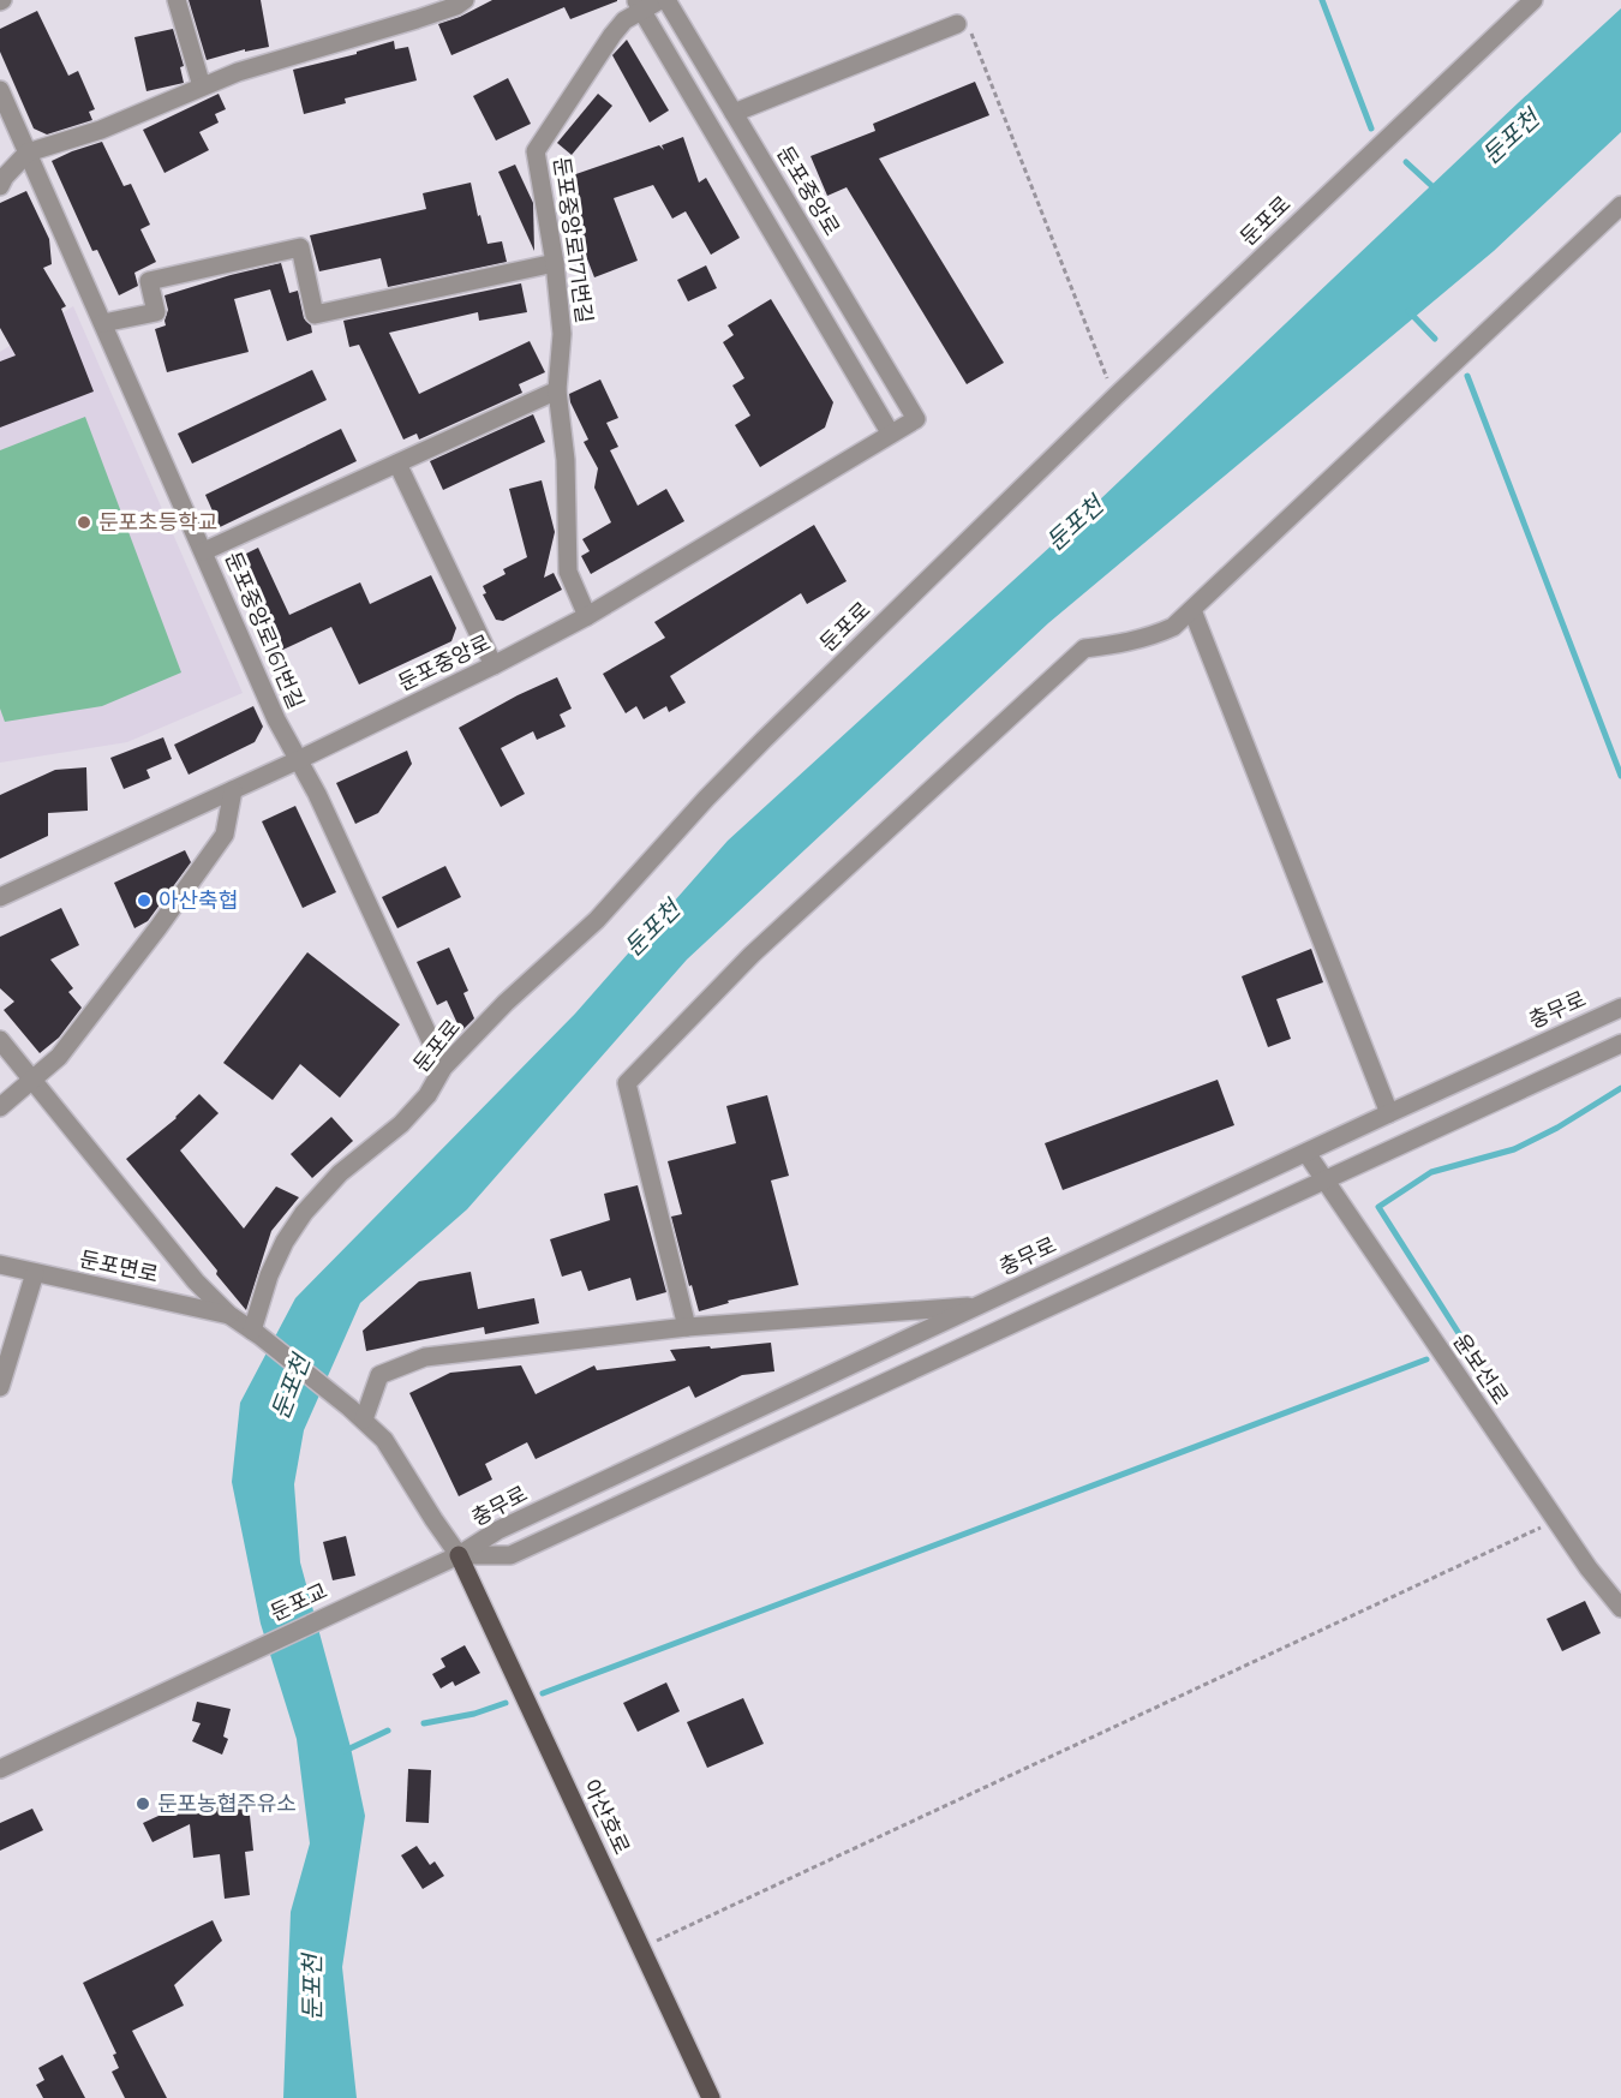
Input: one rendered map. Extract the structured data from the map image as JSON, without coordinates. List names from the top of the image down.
{
  "streets": {
    "main road": ["아산호로"],
    "street": [
      "둔포중앙로",
      "둔포로",
      "둔포중앙로171번길",
      "둔포중앙로161번길",
      "충무로",
      "둔포면로",
      "윤보선로",
      "둔포교"
    ]
  },
  "crossings": [
    ["둔포중앙로", "둔포중앙로171번길"],
    ["둔포중앙로", "둔포중앙로161번길"],
    ["둔포로", "둔포중앙로161번길"],
    ["충무로", "윤보선로"],
    ["충무로", "둔포교"],
    ["충무로", "아산호로"]
  ],
  "water": ["둔포천"],
  "places": ["둔포초등학교", "아산축협", "둔포농협주유소"]
}
